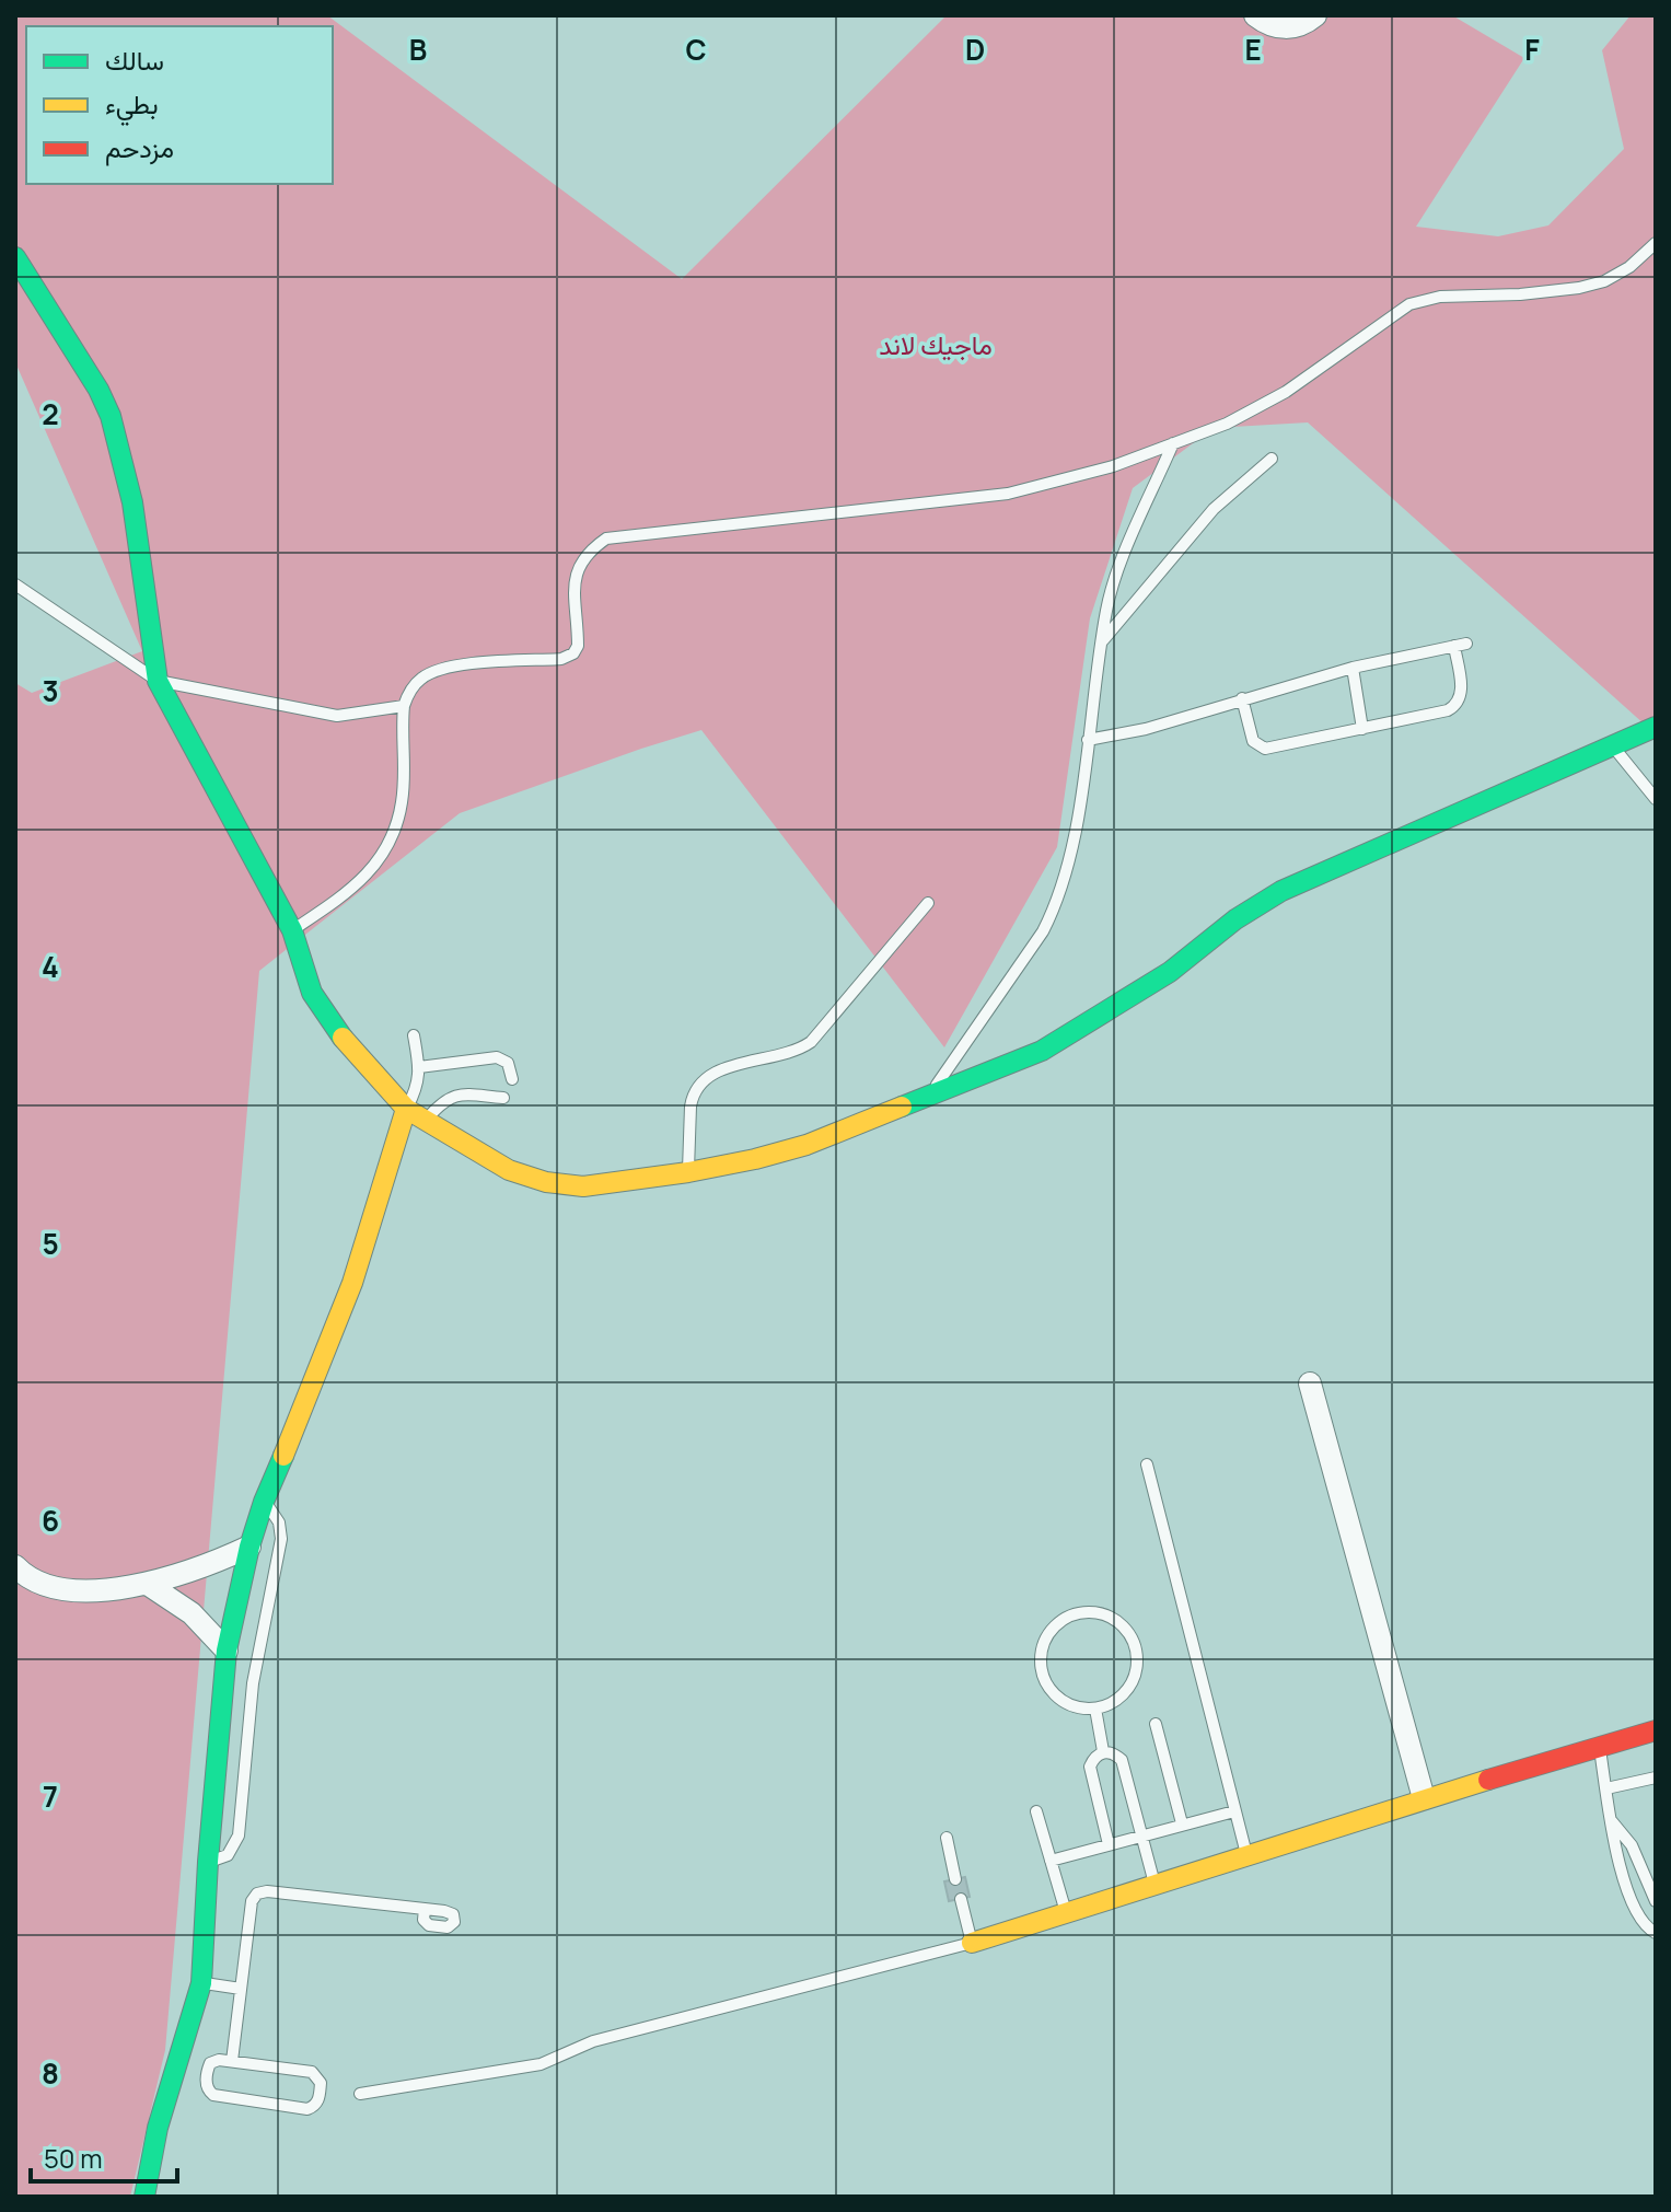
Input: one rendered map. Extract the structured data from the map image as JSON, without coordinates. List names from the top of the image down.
{
  "parks": ["ماجيك لاند"],
  "legend": ["سالك", "بطيء", "مزدحم"],
  "scale_bar": "50 m",
  "grid": {
    "columns": [
      "B",
      "C",
      "D",
      "E",
      "F"
    ],
    "rows": [
      "2",
      "3",
      "4",
      "5",
      "6",
      "7",
      "8"
    ]
  }
}
